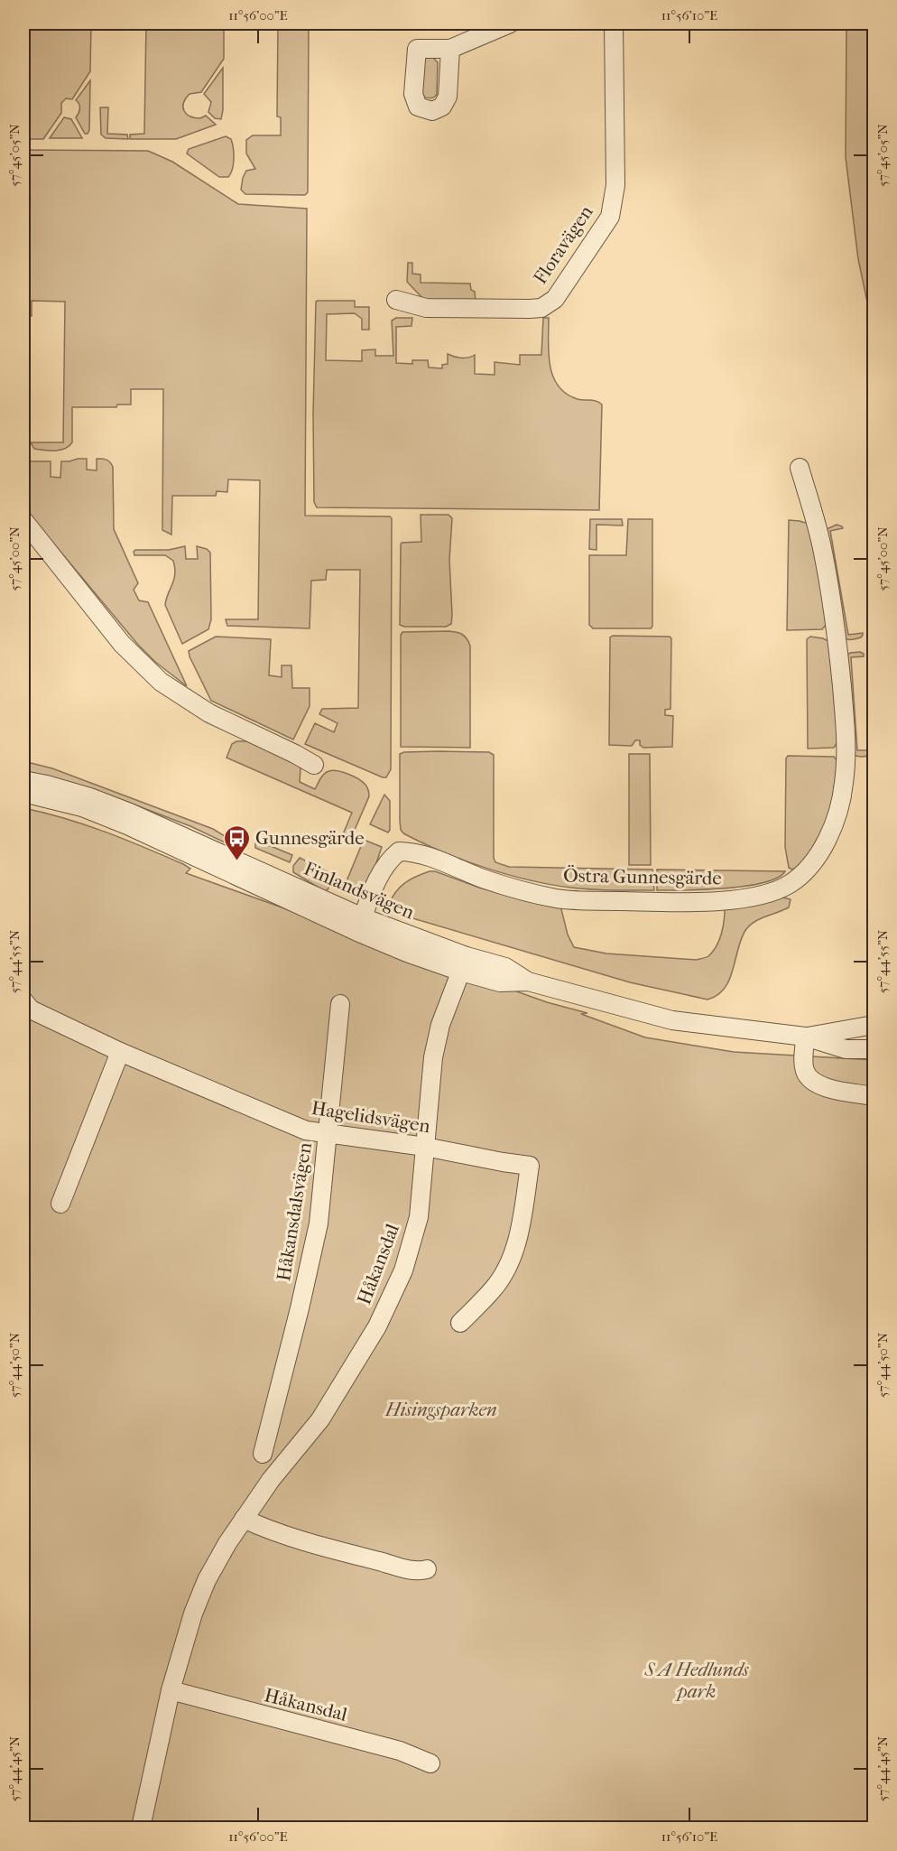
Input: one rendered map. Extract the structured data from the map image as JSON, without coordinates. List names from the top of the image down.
{
  "streets": {
    "street": [
      "Floravägen",
      "Östra Gunnesgärde",
      "Finlandsvägen",
      "Hagelidsvägen",
      "Håkansdalsvägen",
      "Håkansdal"
    ]
  },
  "crossings": [
    ["Östra Gunnesgärde", "Finlandsvägen"],
    ["Finlandsvägen", "Håkansdal"],
    ["Hagelidsvägen", "Håkansdalsvägen"],
    ["Hagelidsvägen", "Håkansdal"]
  ],
  "parks": ["Hisingsparken", "S A Hedlunds park"],
  "places": {
    "bus stop": ["Gunnesgärde"]
  },
  "coordinates": [
    "11°56'00\"E",
    "11°56'10\"E",
    "57°45'05\"N",
    "57°45'00\"N",
    "57°44'55\"N",
    "57°44'50\"N",
    "57°44'45\"N"
  ]
}
